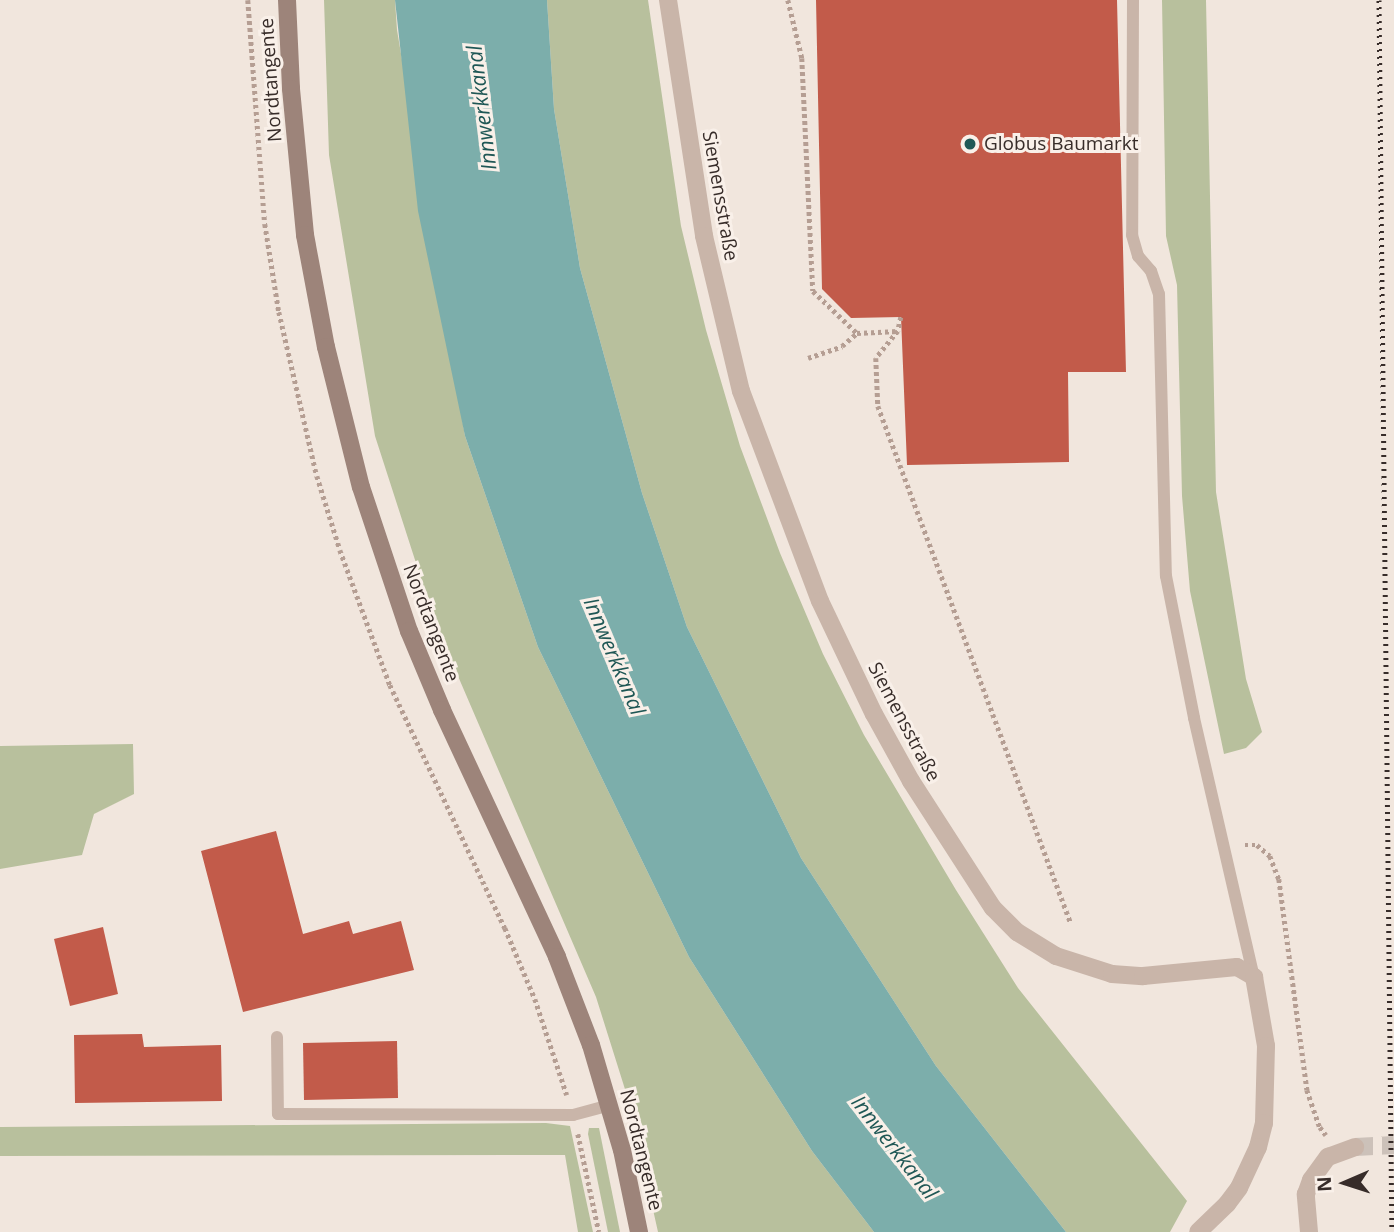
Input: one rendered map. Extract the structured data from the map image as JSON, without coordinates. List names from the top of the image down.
{
  "streets": {
    "main road": ["Nordtangente"],
    "street": ["Siemensstraße"]
  },
  "water": ["Innwerkkanal"],
  "places": ["Globus Baumarkt"],
  "north": "left"
}
